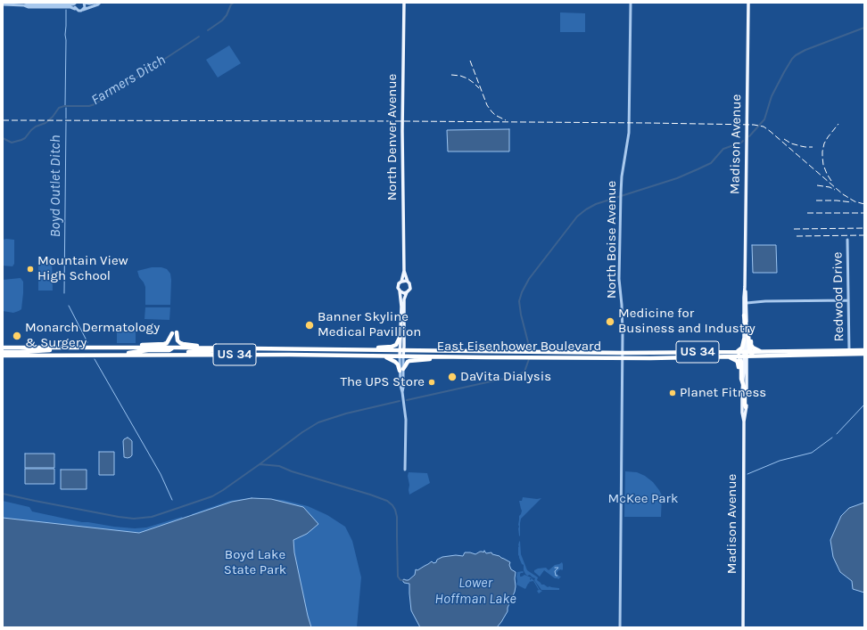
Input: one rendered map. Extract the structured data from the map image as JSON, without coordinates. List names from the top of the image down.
{
  "streets": {
    "highway": ["East Eisenhower Boulevard", "US 34"],
    "main road": ["North Denver Avenue", "Madison Avenue"],
    "street": ["North Boise Avenue", "Redwood Drive"]
  },
  "crossings": [
    ["Madison Avenue", "East Eisenhower Boulevard"],
    ["North Boise Avenue", "East Eisenhower Boulevard"],
    ["Redwood Drive", "East Eisenhower Boulevard"]
  ],
  "water": ["Farmers Ditch", "Boyd Outlet Ditch", "Lower Hoffman Lake"],
  "parks": ["McKee Park", "Boyd Lake State Park"],
  "places": [
    "Mountain View High School",
    "Medicine for Business and Industry",
    "Banner Skyline Medical Pavillion",
    "Monarch Dermatology & Surgery",
    "DaVita Dialysis",
    "The UPS Store",
    "Planet Fitness"
  ]
}
